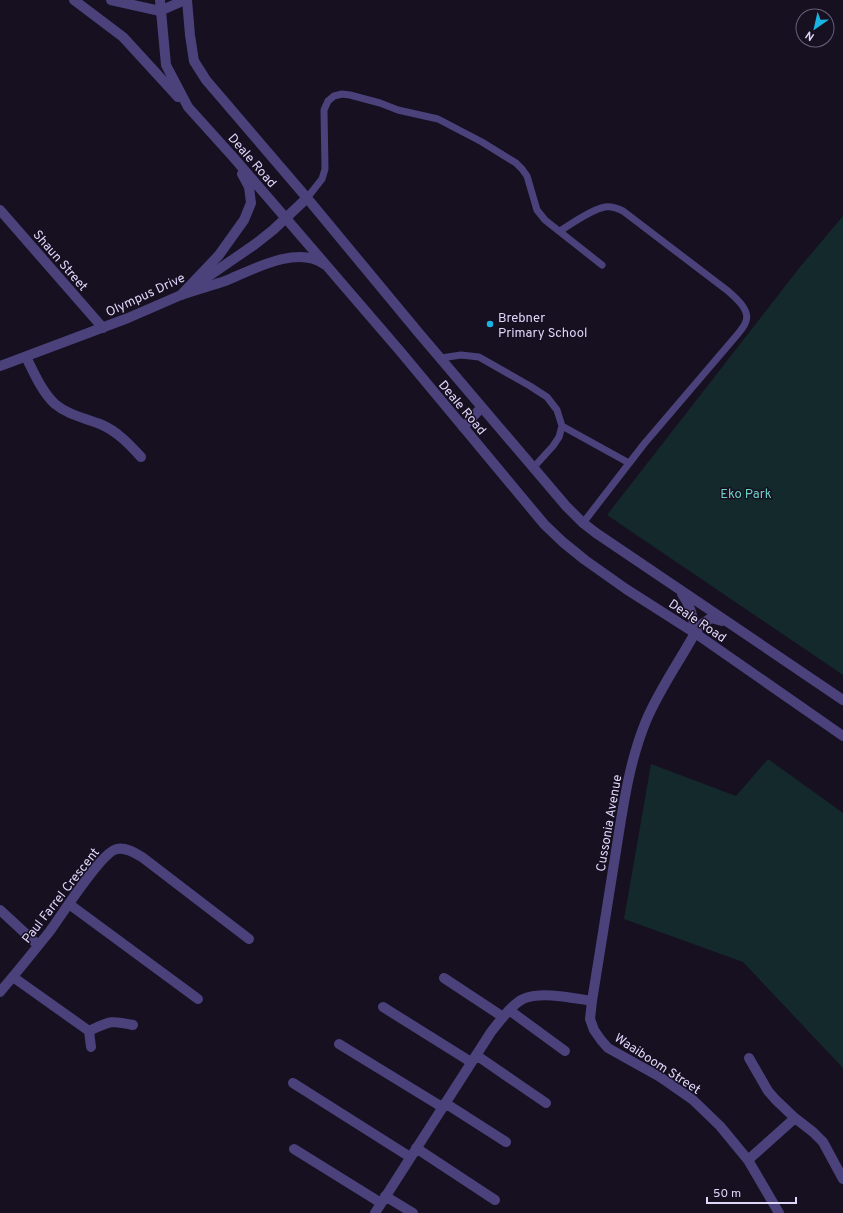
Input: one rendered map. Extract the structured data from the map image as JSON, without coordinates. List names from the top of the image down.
{
  "streets": {
    "street": [
      "Deale Road",
      "Shaun Street",
      "Olympus Drive",
      "Cussonia Avenue",
      "Paul Farrel Crescent",
      "Waaiboom Street"
    ]
  },
  "crossings": [
    ["Deale Road", "Olympus Drive"],
    ["Deale Road", "Cussonia Avenue"],
    ["Shaun Street", "Olympus Drive"],
    ["Cussonia Avenue", "Waaiboom Street"]
  ],
  "parks": ["Eko Park"],
  "places": ["Brebner Primary School"],
  "scale_bar": "50 m",
  "north": "bottom left"
}
